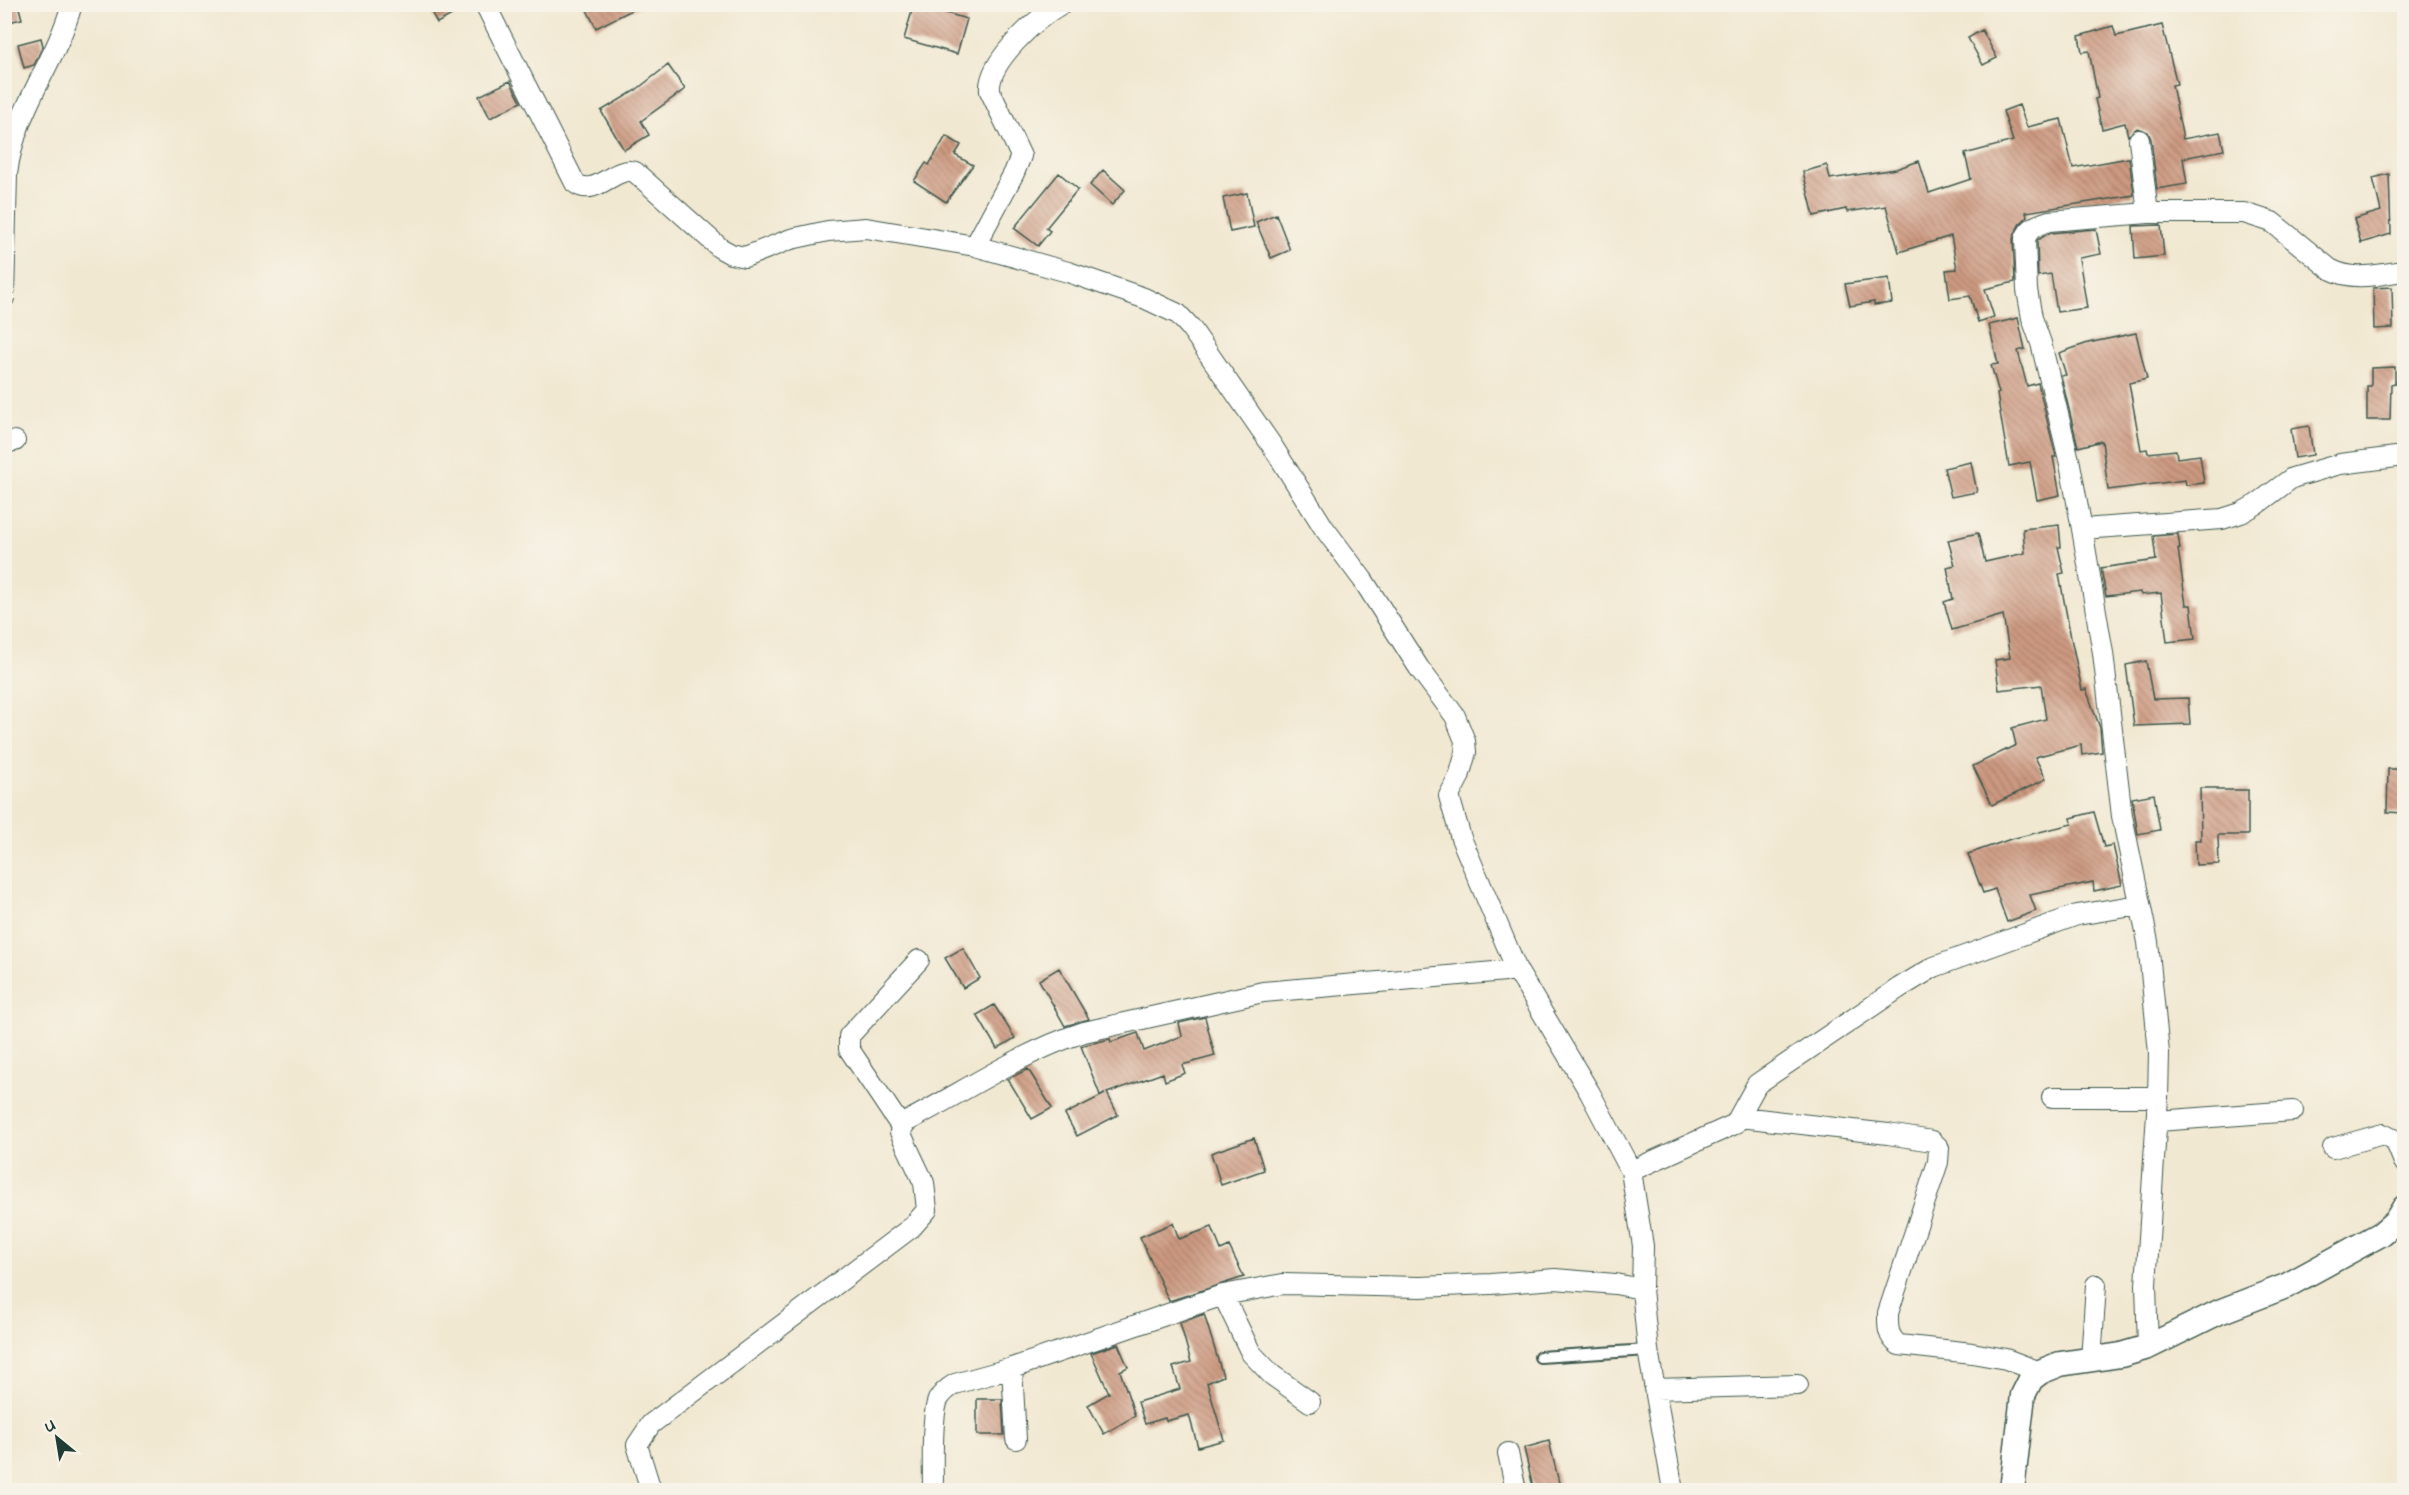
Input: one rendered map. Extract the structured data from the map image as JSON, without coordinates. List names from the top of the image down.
{
  "north": "top left"
}
